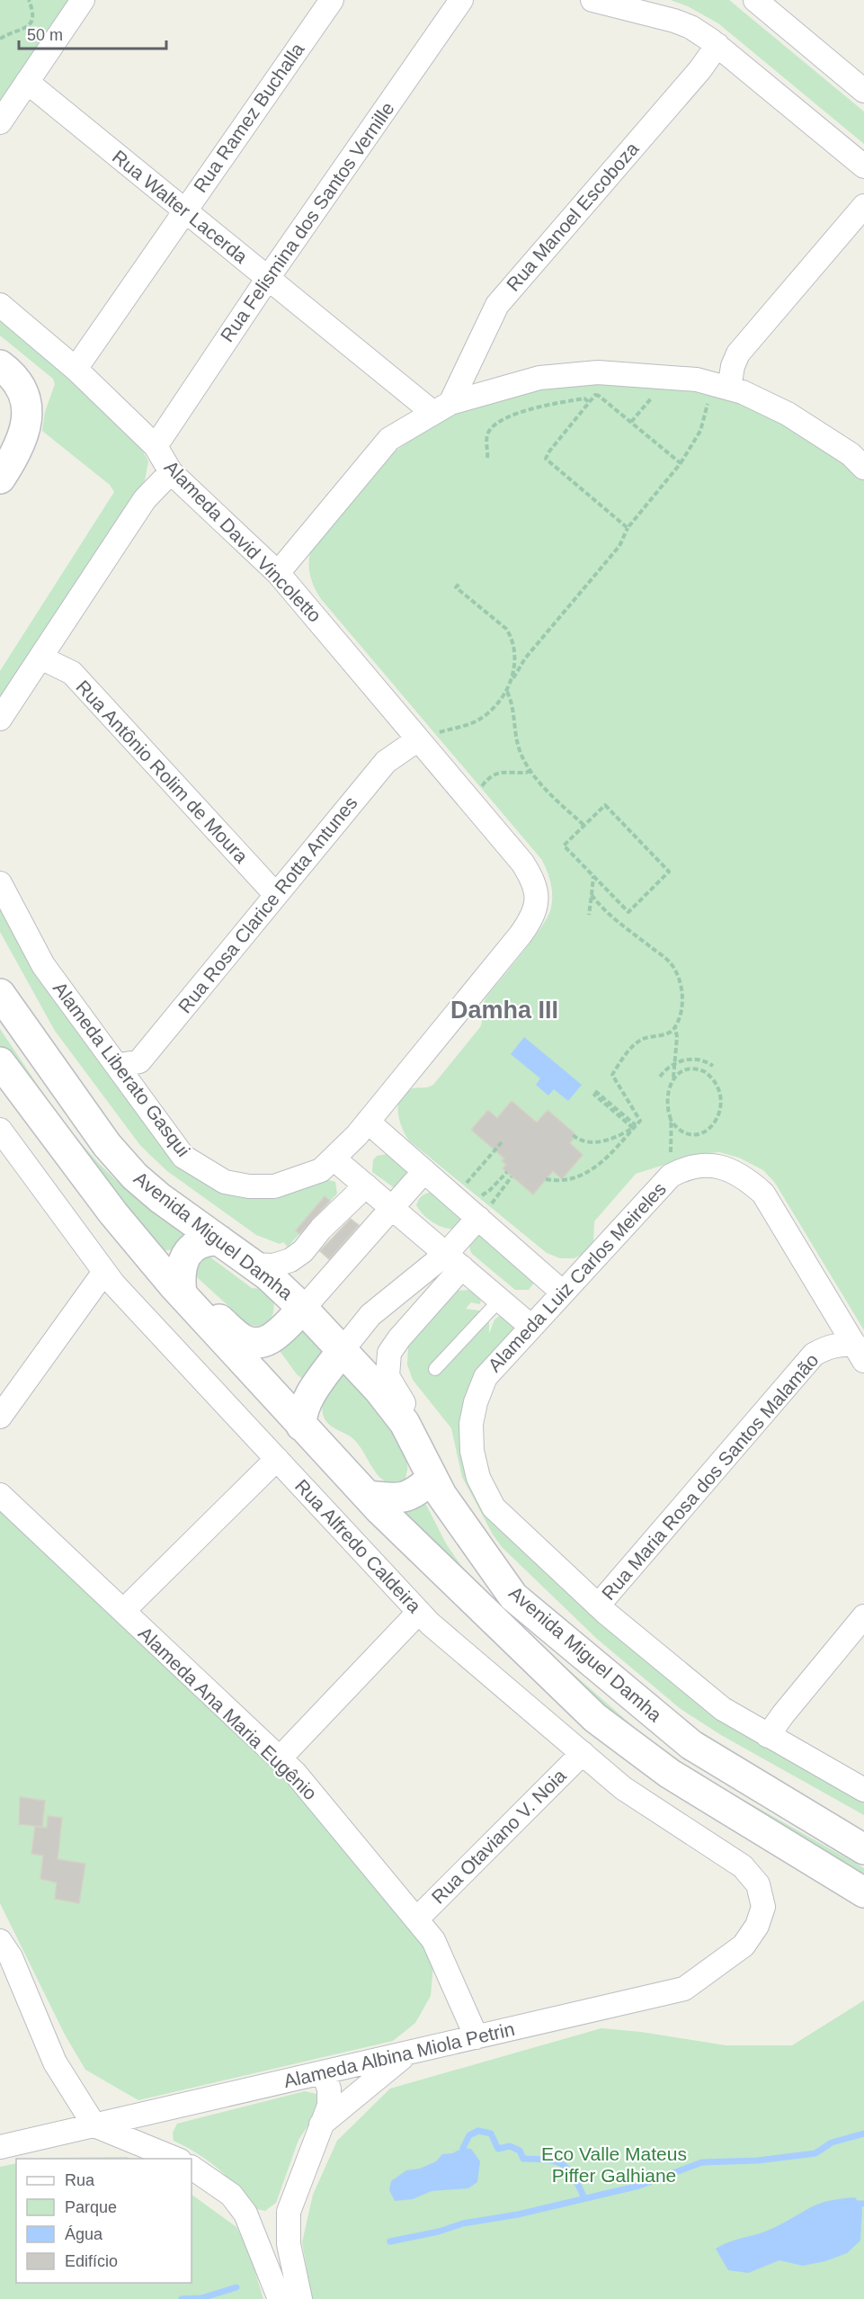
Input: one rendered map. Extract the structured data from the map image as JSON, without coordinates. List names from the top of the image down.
{
  "streets": {
    "street": [
      "Rua Ramez Buchalla",
      "Rua Walter Lacerda",
      "Rua Manoel Escoboza",
      "Rua Felismina dos Santos Vernille",
      "Alameda David Vincoletto",
      "Rua Antônio Rolim de Moura",
      "Rua Rosa Clarice Rotta Antunes",
      "Alameda Liberato Gasqui",
      "Avenida Miguel Damha",
      "Alameda Luiz Carlos Meireles",
      "Rua Maria Rosa dos Santos Malamão",
      "Rua Alfredo Caldeira",
      "Alameda Ana Maria Eugênio",
      "Rua Otaviano V. Noia",
      "Alameda Albina Miola Petrin"
    ]
  },
  "crossings": [
    ["Rua Ramez Buchalla", "Rua Walter Lacerda"],
    ["Rua Ramez Buchalla", "Alameda David Vincoletto"],
    ["Rua Walter Lacerda", "Rua Manoel Escoboza"],
    ["Rua Walter Lacerda", "Rua Felismina dos Santos Vernille"],
    ["Rua Felismina dos Santos Vernille", "Alameda David Vincoletto"],
    ["Alameda David Vincoletto", "Rua Rosa Clarice Rotta Antunes"],
    ["Rua Antônio Rolim de Moura", "Rua Rosa Clarice Rotta Antunes"],
    ["Rua Rosa Clarice Rotta Antunes", "Alameda Liberato Gasqui"],
    ["Alameda Luiz Carlos Meireles", "Rua Maria Rosa dos Santos Malamão"],
    ["Rua Alfredo Caldeira", "Rua Otaviano V. Noia"],
    ["Rua Alfredo Caldeira", "Alameda Albina Miola Petrin"],
    ["Alameda Ana Maria Eugênio", "Rua Otaviano V. Noia"],
    ["Alameda Ana Maria Eugênio", "Alameda Albina Miola Petrin"]
  ],
  "districts": ["Damha III"],
  "parks": ["Eco Valle Mateus Piffer Galhiane"],
  "legend": [
    "Rua",
    "Parque",
    "Água",
    "Edifício"
  ],
  "scale_bar": "50 m"
}
